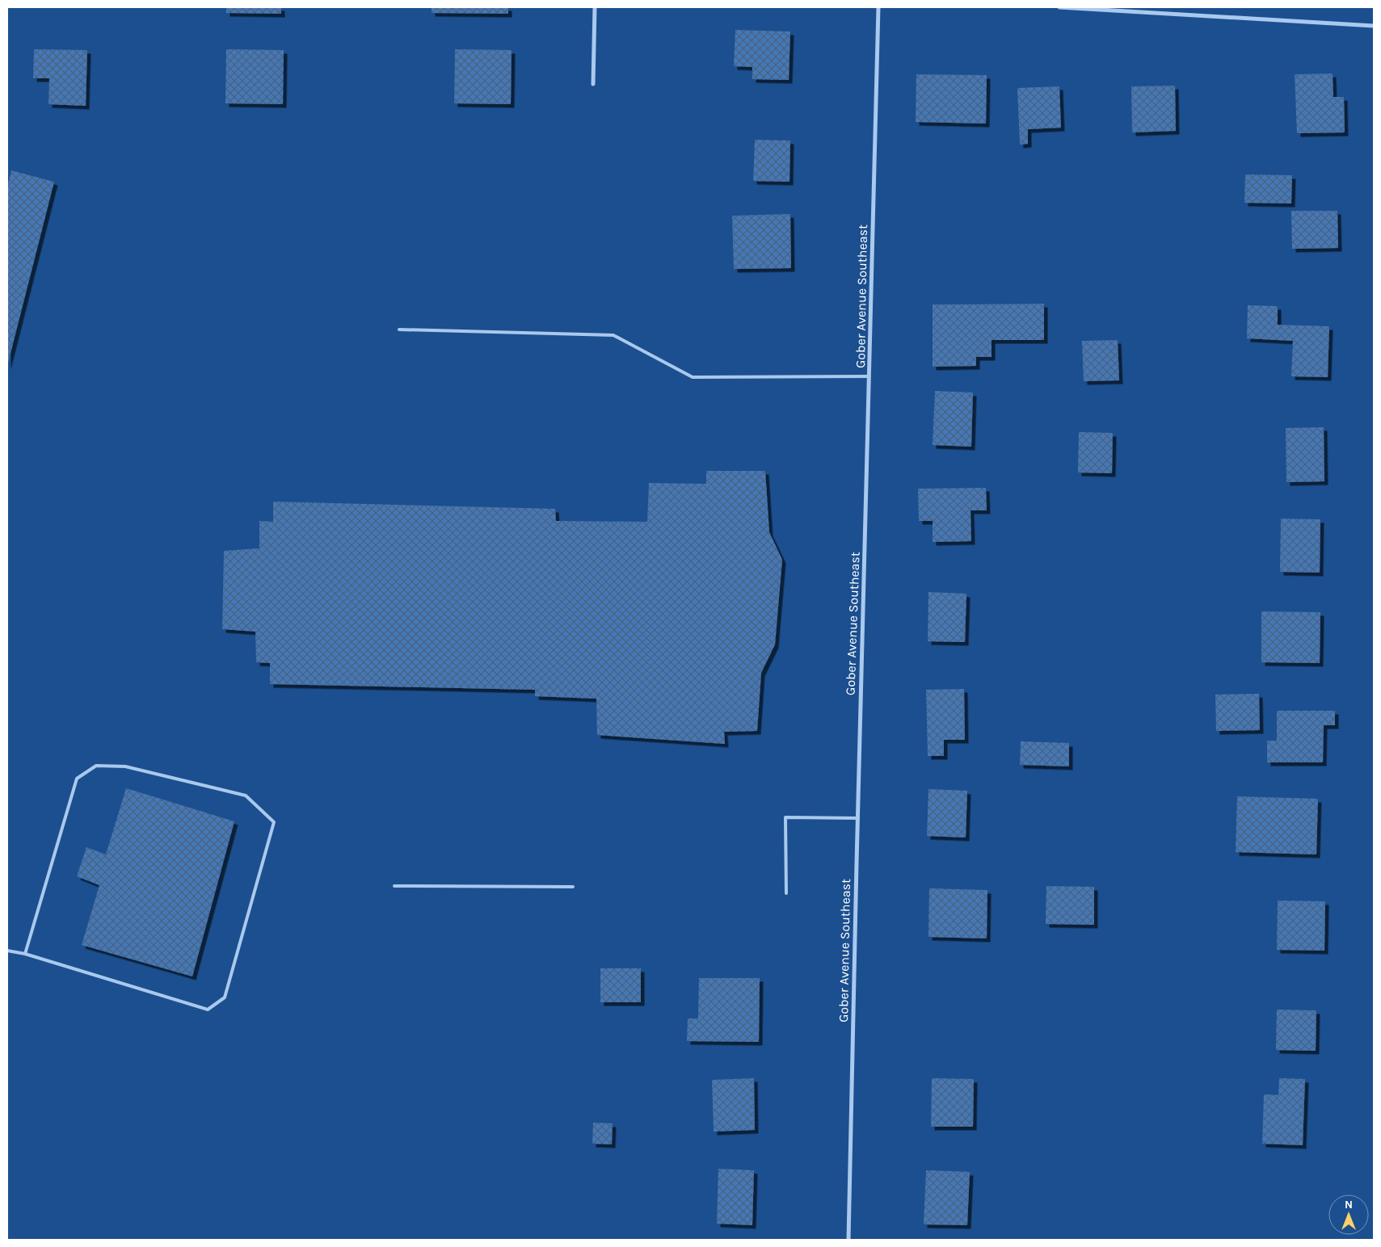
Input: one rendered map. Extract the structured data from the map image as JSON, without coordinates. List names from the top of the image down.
{
  "streets": {
    "street": ["Gober Avenue Southeast"]
  },
  "north": "top"
}
